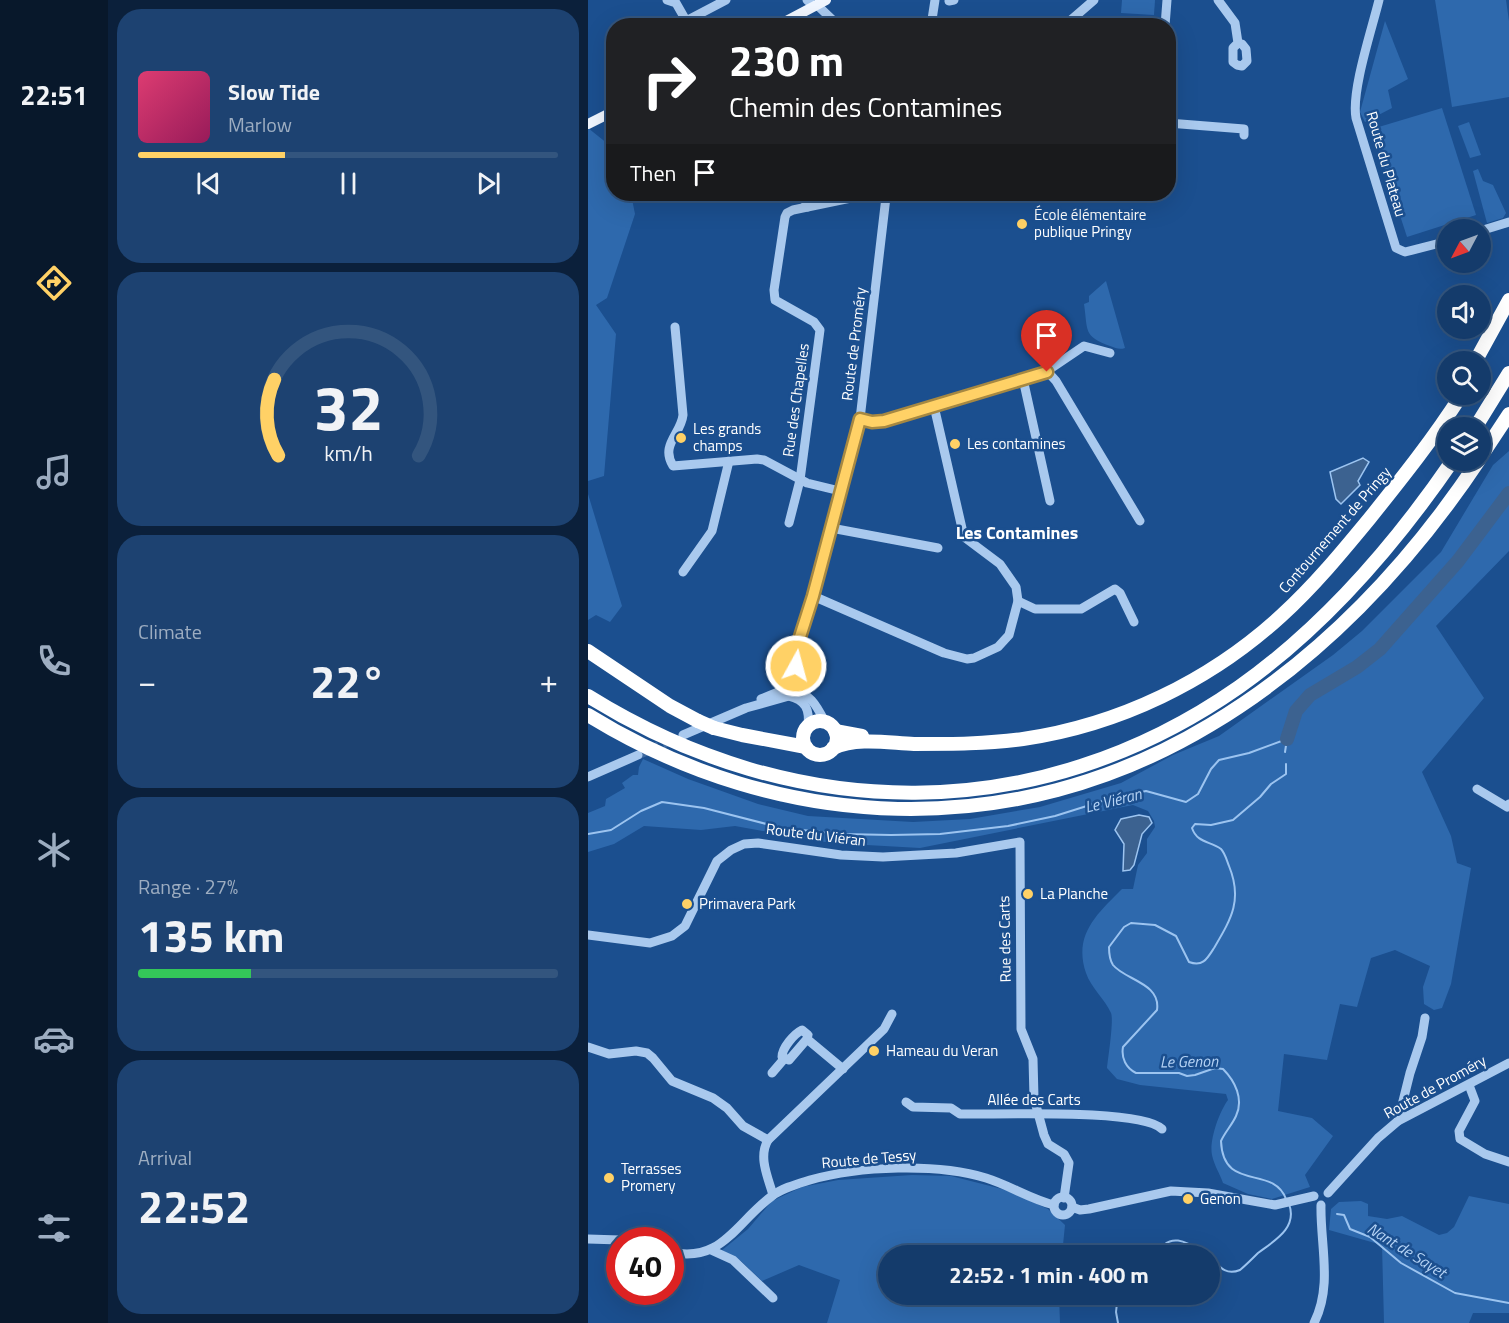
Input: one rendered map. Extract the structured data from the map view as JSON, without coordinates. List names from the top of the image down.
{
  "streets": {
    "highway": ["Contournement de Pringy"],
    "street": [
      "Route du Plateau",
      "Route de Proméry",
      "Rue des Chapelles",
      "Route du Viéran",
      "Rue des Carts",
      "Allée des Carts",
      "Route de Tessy"
    ]
  },
  "crossings": [
    ["Route du Viéran", "Rue des Carts"],
    ["Rue des Carts", "Allée des Carts"],
    ["Rue des Carts", "Route de Tessy"]
  ],
  "districts": ["Les Contamines"],
  "water": ["Le Viéran", "Le Genon", "Nant de Sayet"],
  "places": [
    "École élémentaire publique Pringy",
    "Les grands champs",
    "Les contamines",
    "La Planche",
    "Primavera Park",
    "Hameau du Veran",
    "Terrasses Promery",
    "Genon"
  ],
  "north": "bottom left",
  "page": {
    "tabs": "22:51",
    "turn": ["230 m", "Chemin des Contamines"],
    "song": ["Slow Tide", "Marlow"],
    "then": "Then",
    "tile": [
      "Climate",
      ["Range · 27%", "135 km"],
      ["Arrival", "22:52"]
    ],
    "heat": ["−", "22°", "+"],
    "limit": "40",
    "trip": "22:52 · 1 min · 400 m",
    "gauge": ["32", "km/h"]
  }
}
